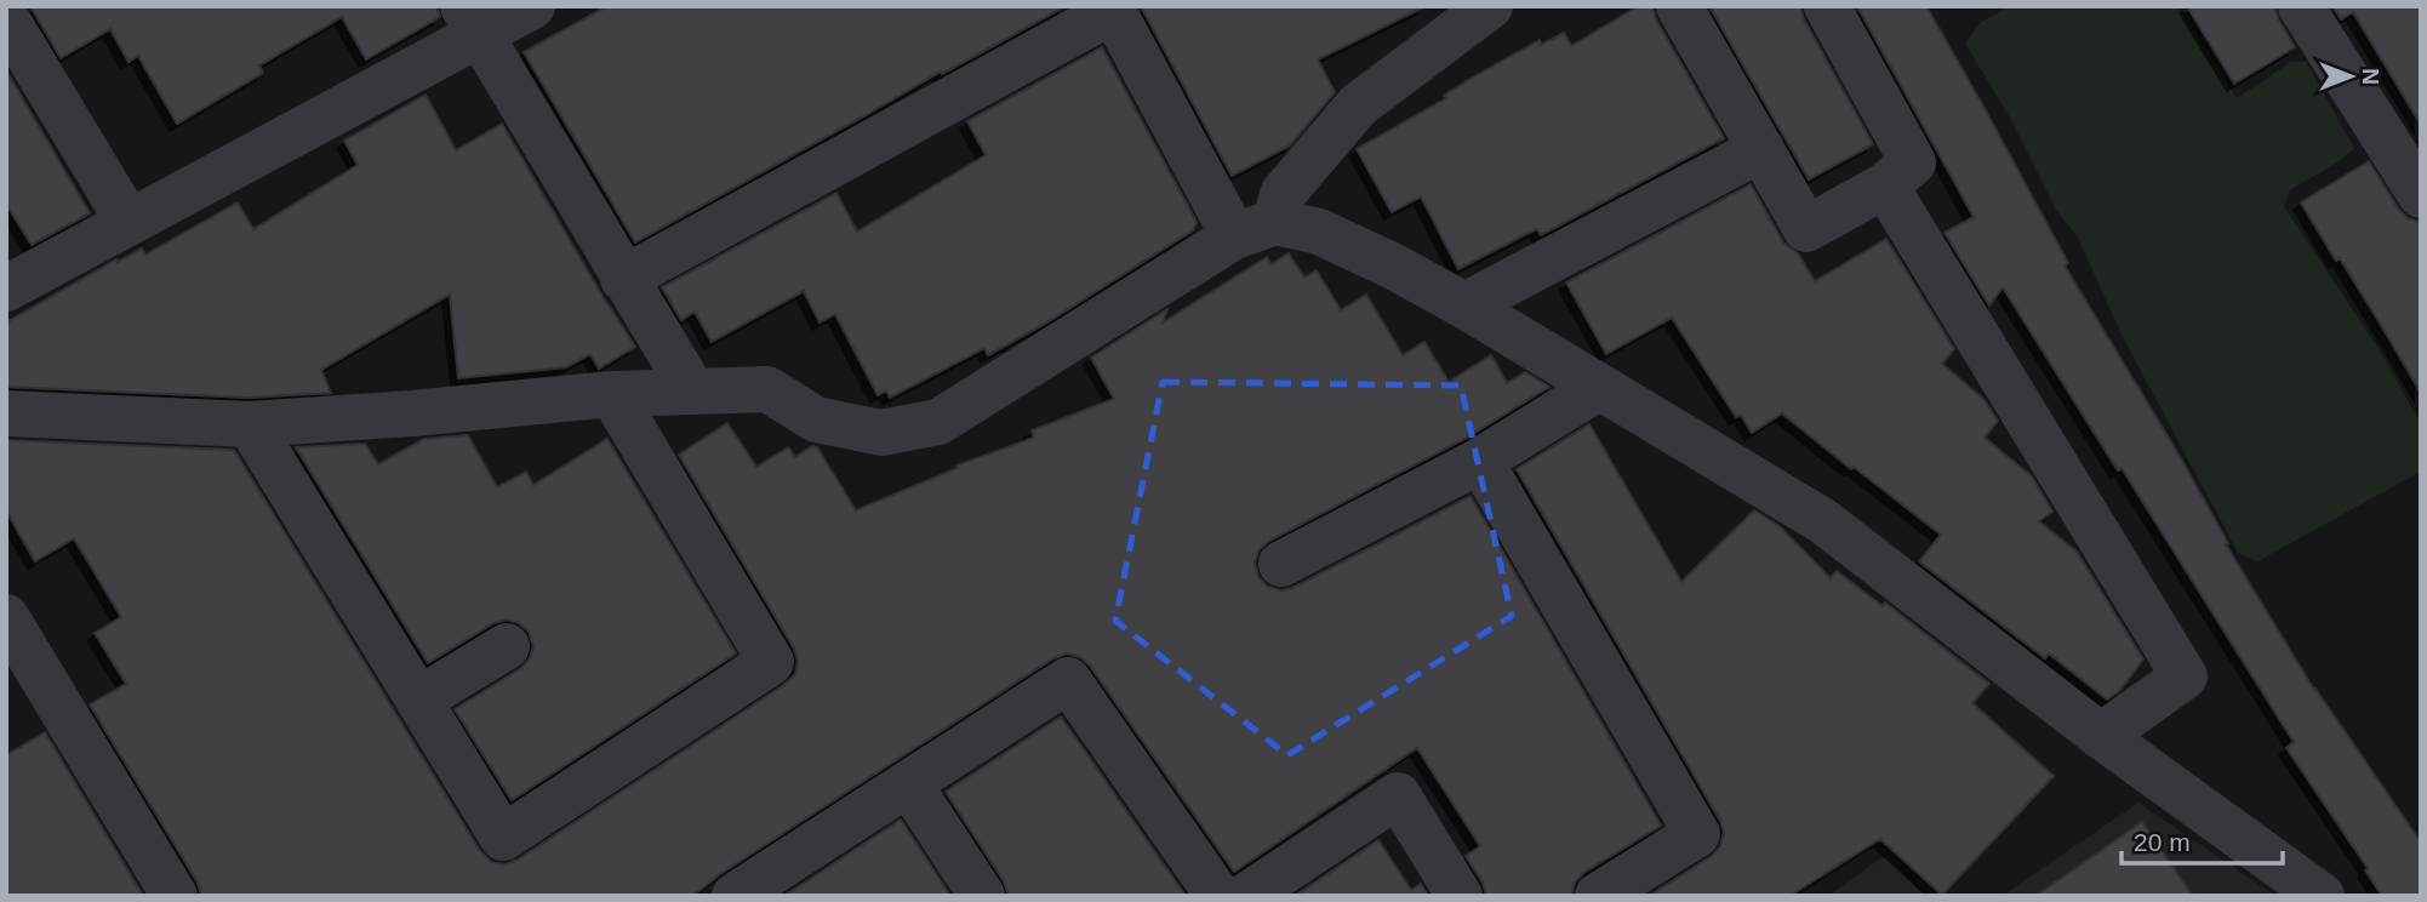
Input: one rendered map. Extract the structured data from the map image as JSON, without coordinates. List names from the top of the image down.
{
  "scale_bar": "20 m",
  "north": "right"
}
